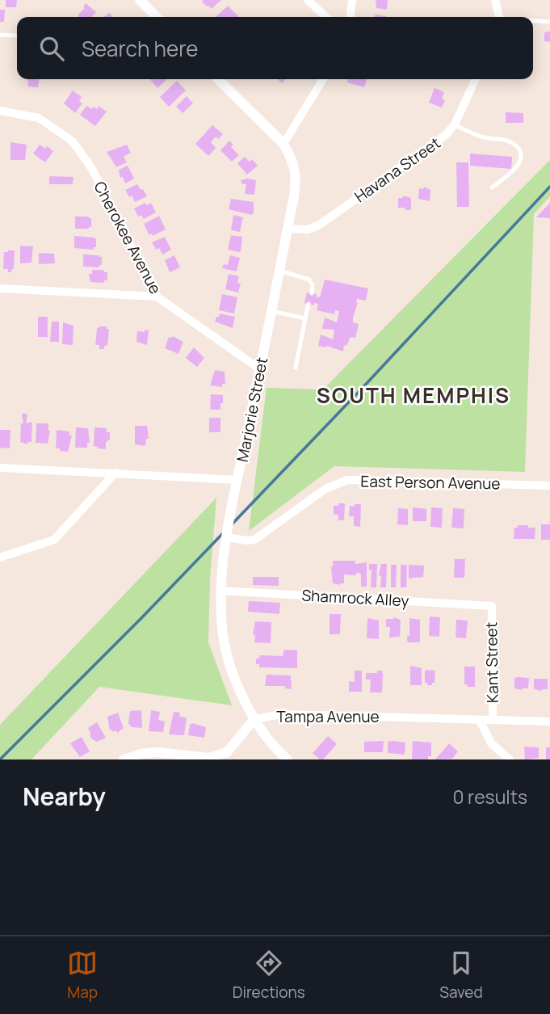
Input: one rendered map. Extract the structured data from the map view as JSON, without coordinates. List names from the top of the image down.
{
  "streets": {
    "street": [
      "Havana Street",
      "Cherokee Avenue",
      "Marjorie Street",
      "East Person Avenue",
      "Shamrock Alley",
      "Kant Street",
      "Tampa Avenue"
    ]
  },
  "crossings": [
    ["Havana Street", "Marjorie Street"],
    ["Cherokee Avenue", "Marjorie Street"],
    ["Marjorie Street", "East Person Avenue"],
    ["Marjorie Street", "Shamrock Alley"],
    ["Marjorie Street", "Tampa Avenue"],
    ["Shamrock Alley", "Kant Street"],
    ["Kant Street", "Tampa Avenue"]
  ],
  "districts": ["SOUTH MEMPHIS"],
  "page": {
    "search": "Search here",
    "heading": ["Nearby", "0 results"],
    "nav": ["Map", "Directions", "Saved"]
  }
}
